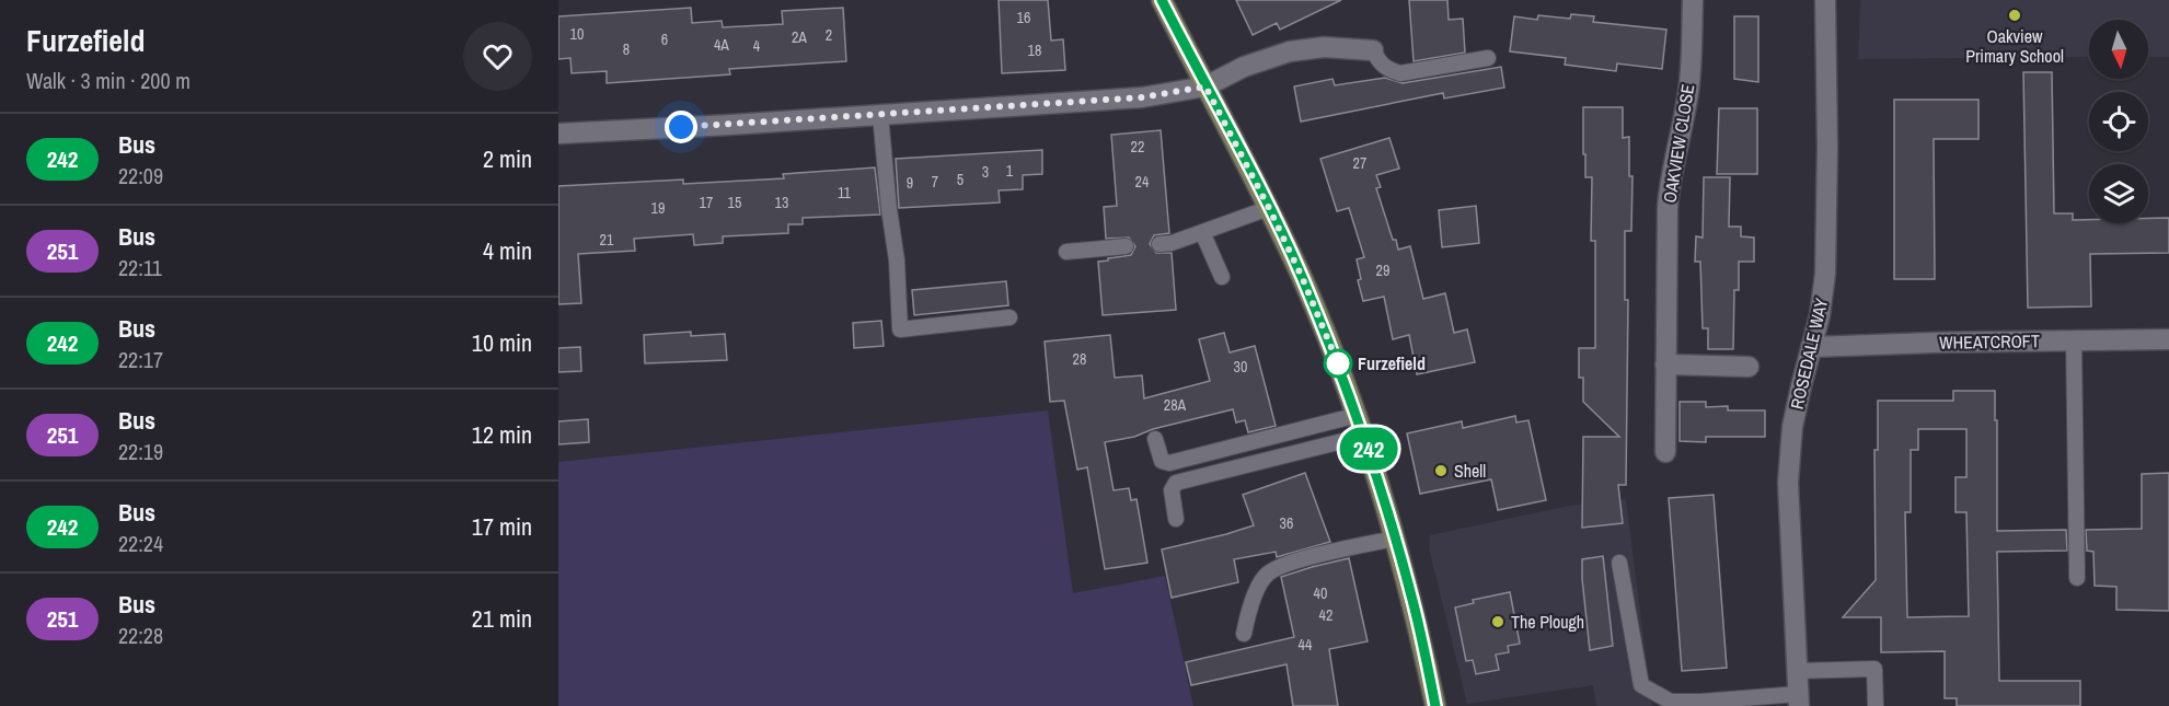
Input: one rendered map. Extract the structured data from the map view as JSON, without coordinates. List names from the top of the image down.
{
  "streets": {
    "street": ["OAKVIEW CLOSE", "WHEATCROFT", "ROSEDALE WAY"]
  },
  "crossings": [
    ["WHEATCROFT", "ROSEDALE WAY"]
  ],
  "places": [
    "Oakview Primary School",
    "Furzefield",
    "Shell",
    "The Plough"
  ],
  "lines": ["bus line 242"],
  "house_numbers": [
    "16",
    "10",
    "2",
    "2A",
    "6",
    "4A",
    "4",
    "8",
    "18",
    "22",
    "27",
    "1",
    "3",
    "5",
    "7",
    "24",
    "9",
    "11",
    "17",
    "15",
    "13",
    "19",
    "21",
    "29",
    "28",
    "30",
    "28A",
    "36",
    "40",
    "42",
    "44"
  ],
  "north": "bottom",
  "page": {
    "heading": ["Furzefield", "Walk · 3 min · 200 m"],
    "on_map": "242",
    "list": [
      {
        "mark": "242",
        "name": "Bus",
        "note": "22:09",
        "value": "2 min"
      },
      {
        "mark": "251",
        "name": "Bus",
        "note": "22:11",
        "value": "4 min"
      },
      {
        "mark": "242",
        "name": "Bus",
        "note": "22:17",
        "value": "10 min"
      },
      {
        "mark": "251",
        "name": "Bus",
        "note": "22:19",
        "value": "12 min"
      },
      {
        "mark": "242",
        "name": "Bus",
        "note": "22:24",
        "value": "17 min"
      },
      {
        "mark": "251",
        "name": "Bus",
        "note": "22:28",
        "value": "21 min"
      }
    ]
  }
}
